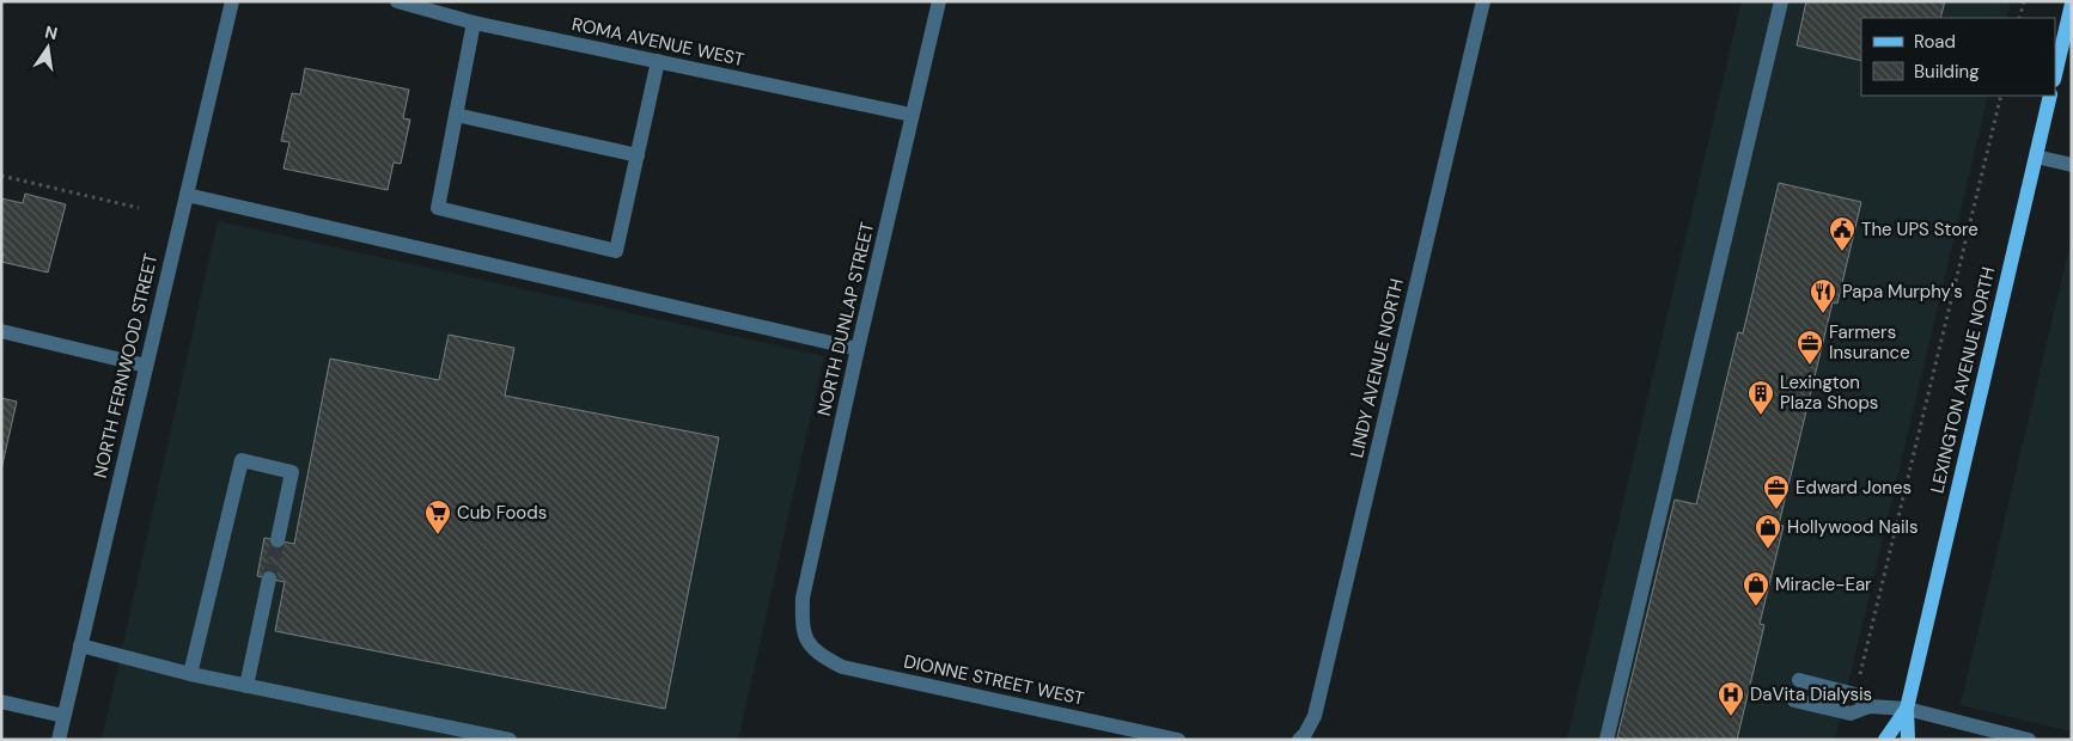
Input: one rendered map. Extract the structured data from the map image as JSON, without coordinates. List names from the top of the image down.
{
  "streets": {
    "main road": ["LEXINGTON AVENUE NORTH"],
    "street": [
      "ROMA AVENUE WEST",
      "NORTH DUNLAP STREET",
      "NORTH FERNWOOD STREET",
      "LINDY AVENUE NORTH",
      "DIONNE STREET WEST"
    ]
  },
  "crossings": [
    ["ROMA AVENUE WEST", "NORTH DUNLAP STREET"],
    ["NORTH DUNLAP STREET", "DIONNE STREET WEST"]
  ],
  "places": {
    "public building": ["The UPS Store"],
    "restaurant": ["Papa Murphy's"],
    "office": ["Farmers Insurance", "Edward Jones"],
    "building": ["Lexington Plaza Shops"],
    "supermarket": ["Cub Foods"],
    "shop": ["Hollywood Nails", "Miracle-Ear"],
    "hospital": ["DaVita Dialysis"]
  },
  "legend": ["Road", "Building"],
  "north": "top"
}
